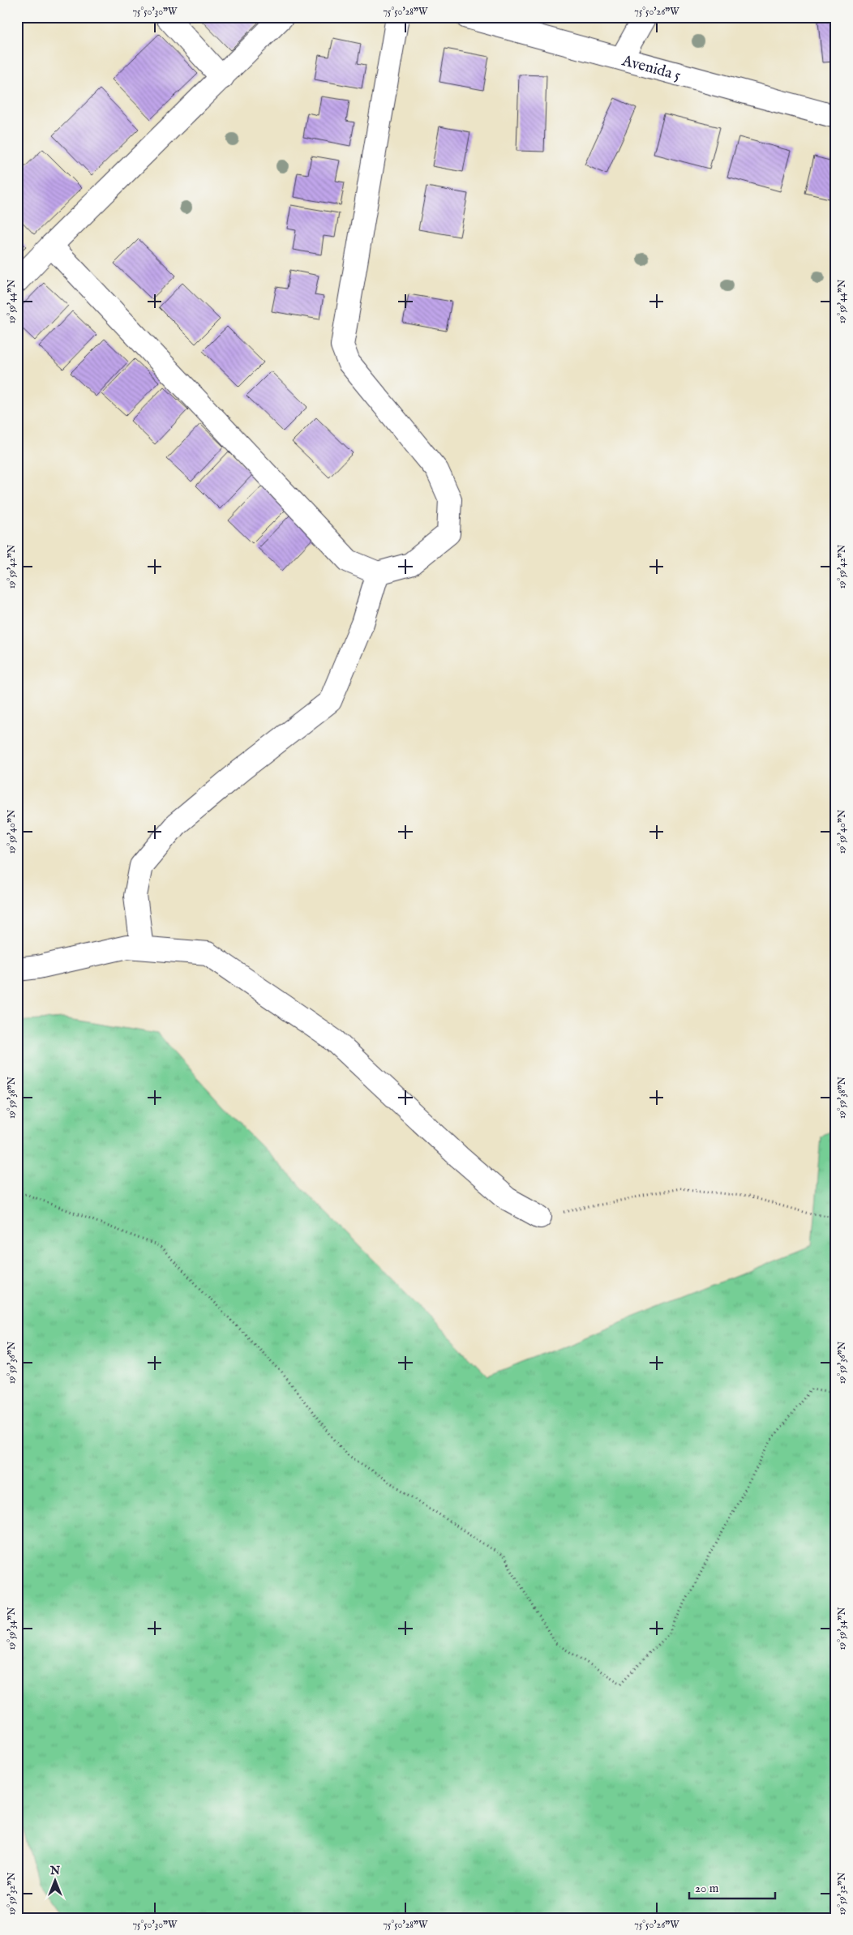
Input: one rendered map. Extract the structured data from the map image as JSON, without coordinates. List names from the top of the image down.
{
  "streets": {
    "street": ["Avenida 5"]
  },
  "scale_bar": "20 m",
  "north": "top",
  "coordinates": [
    "75°50'30\"W",
    "75°50'28\"W",
    "75°50'26\"W",
    "19°59'44\"N",
    "19°59'42\"N",
    "19°59'40\"N",
    "19°59'38\"N",
    "19°59'36\"N",
    "19°59'34\"N",
    "19°59'32\"N"
  ]
}
